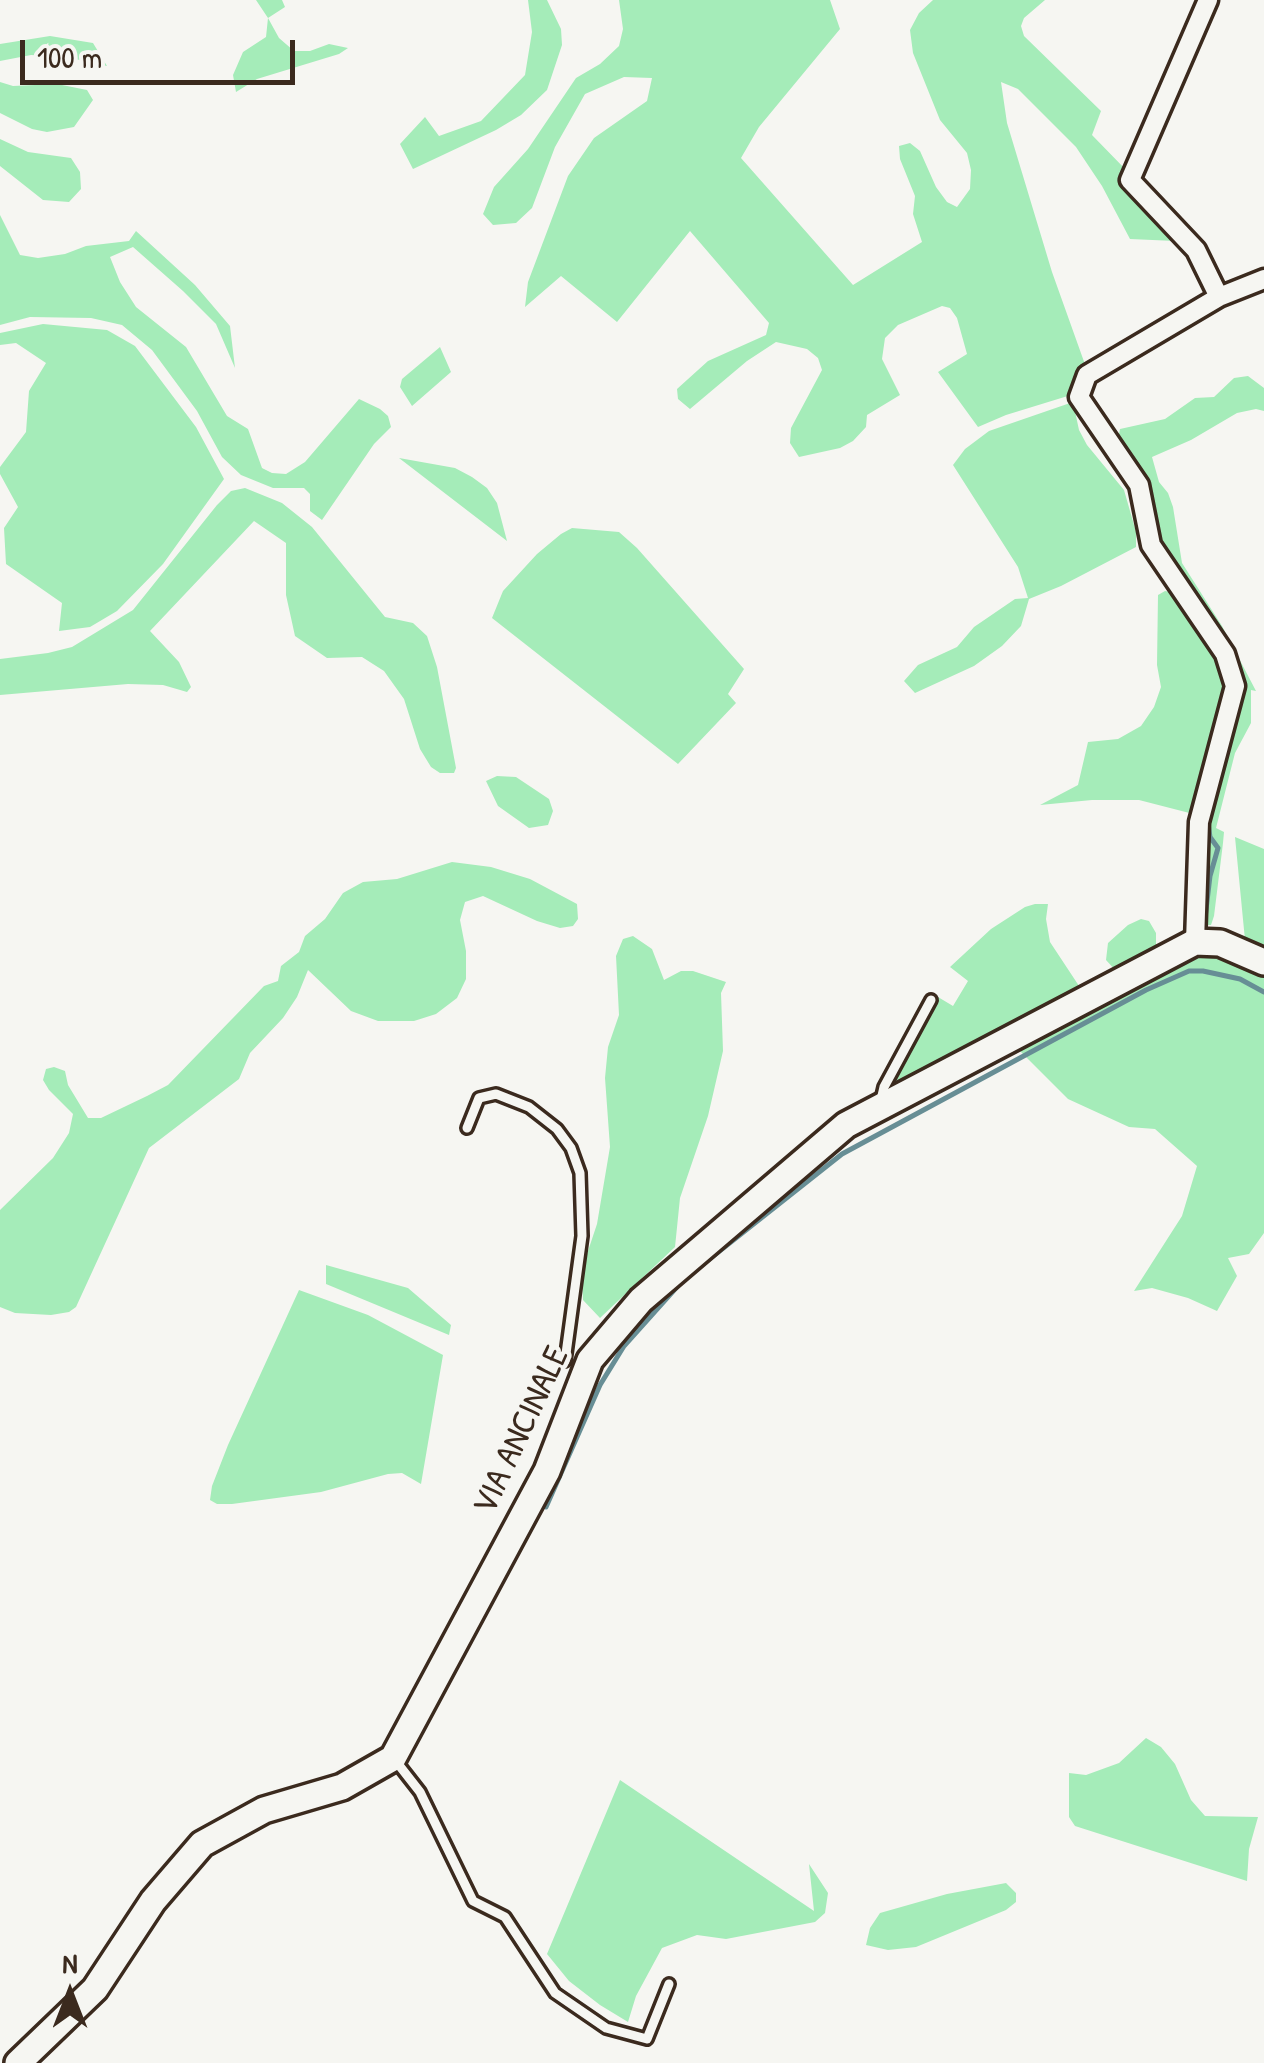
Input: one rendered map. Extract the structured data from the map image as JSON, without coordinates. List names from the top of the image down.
{
  "streets": {
    "main road": ["VIA ANCINALE"]
  },
  "scale_bar": "100 m",
  "north": "top"
}
